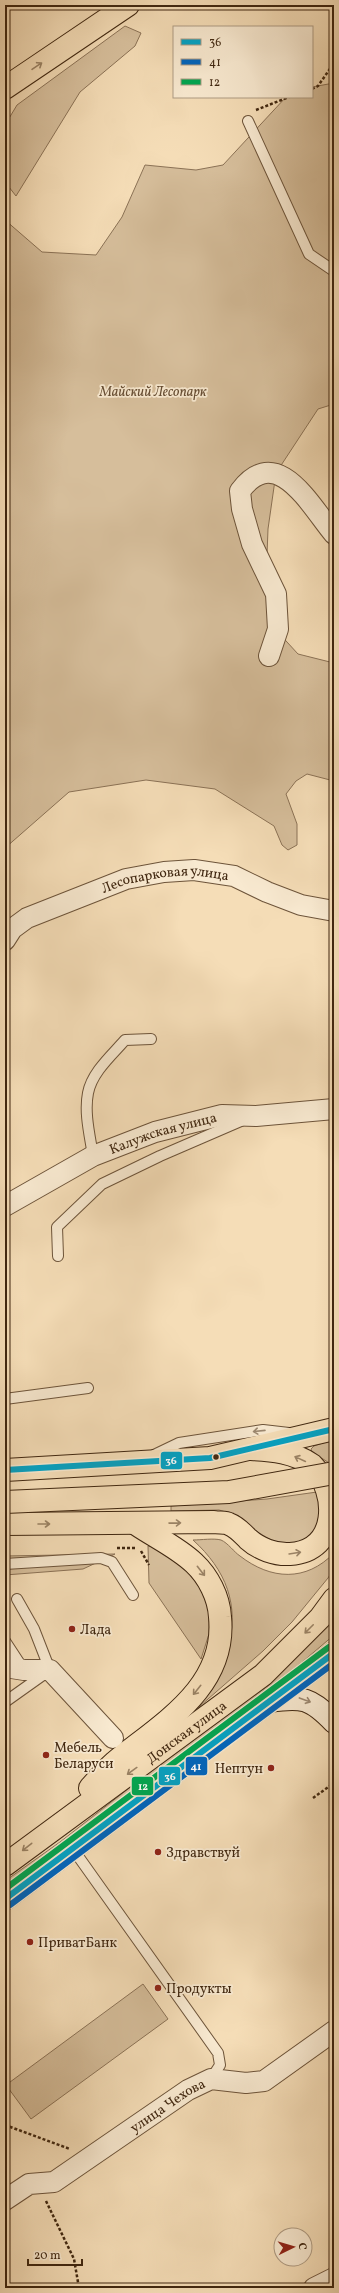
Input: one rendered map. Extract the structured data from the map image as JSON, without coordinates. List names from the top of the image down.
{
  "streets": {
    "main road": ["Донская улица"],
    "street": ["Лесопарковая улица", "Калужская улица", "улица Чехова"]
  },
  "parks": ["Майский Лесопарк"],
  "places": [
    "Лада",
    "Мебель Беларуси",
    "Нептун",
    "Здравствуй",
    "ПриватБанк",
    "Продукты"
  ],
  "lines": ["transit line 36", "transit line 12", "transit line 41"],
  "legend": ["36", "41", "12"],
  "scale_bar": "20 m",
  "north": "right"
}
